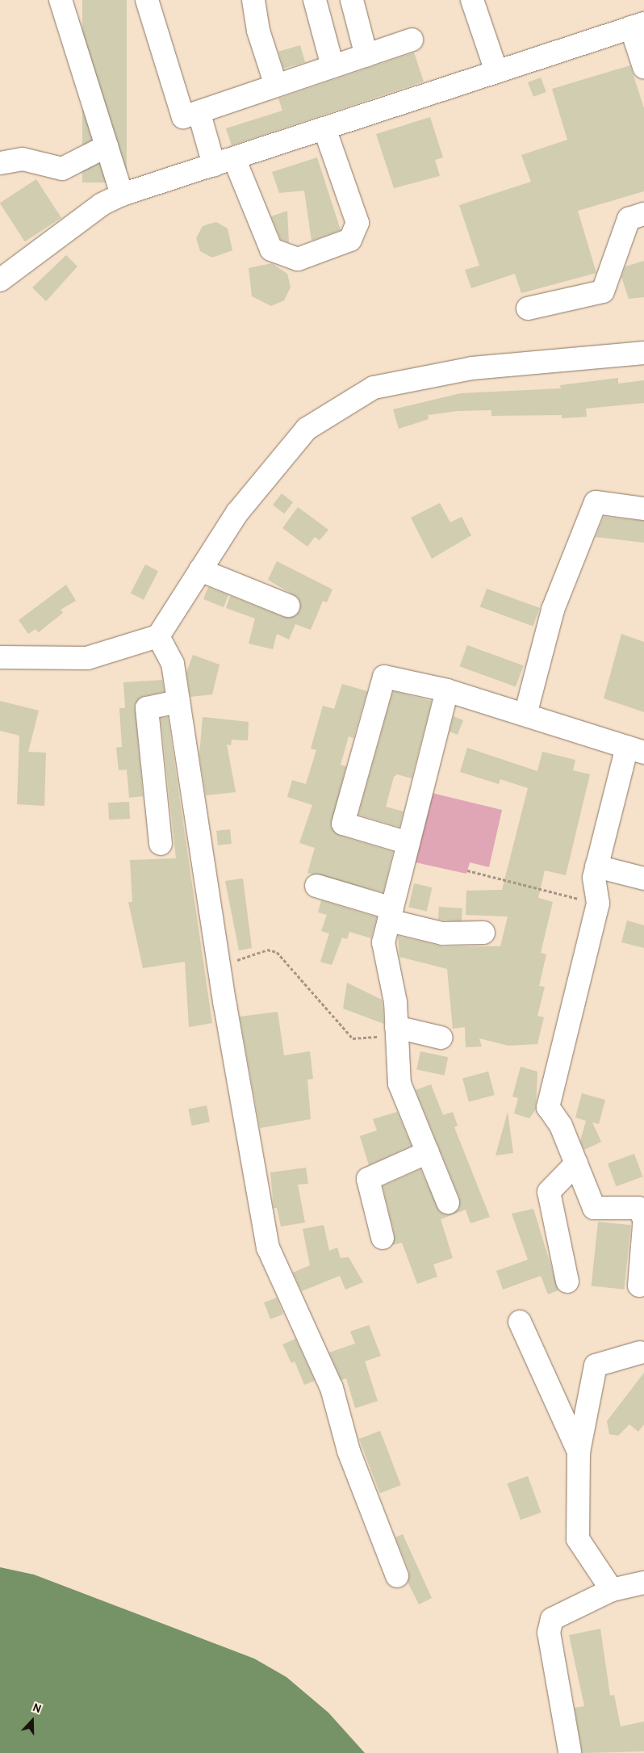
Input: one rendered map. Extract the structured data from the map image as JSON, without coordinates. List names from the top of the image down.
{
  "north": "top"
}
